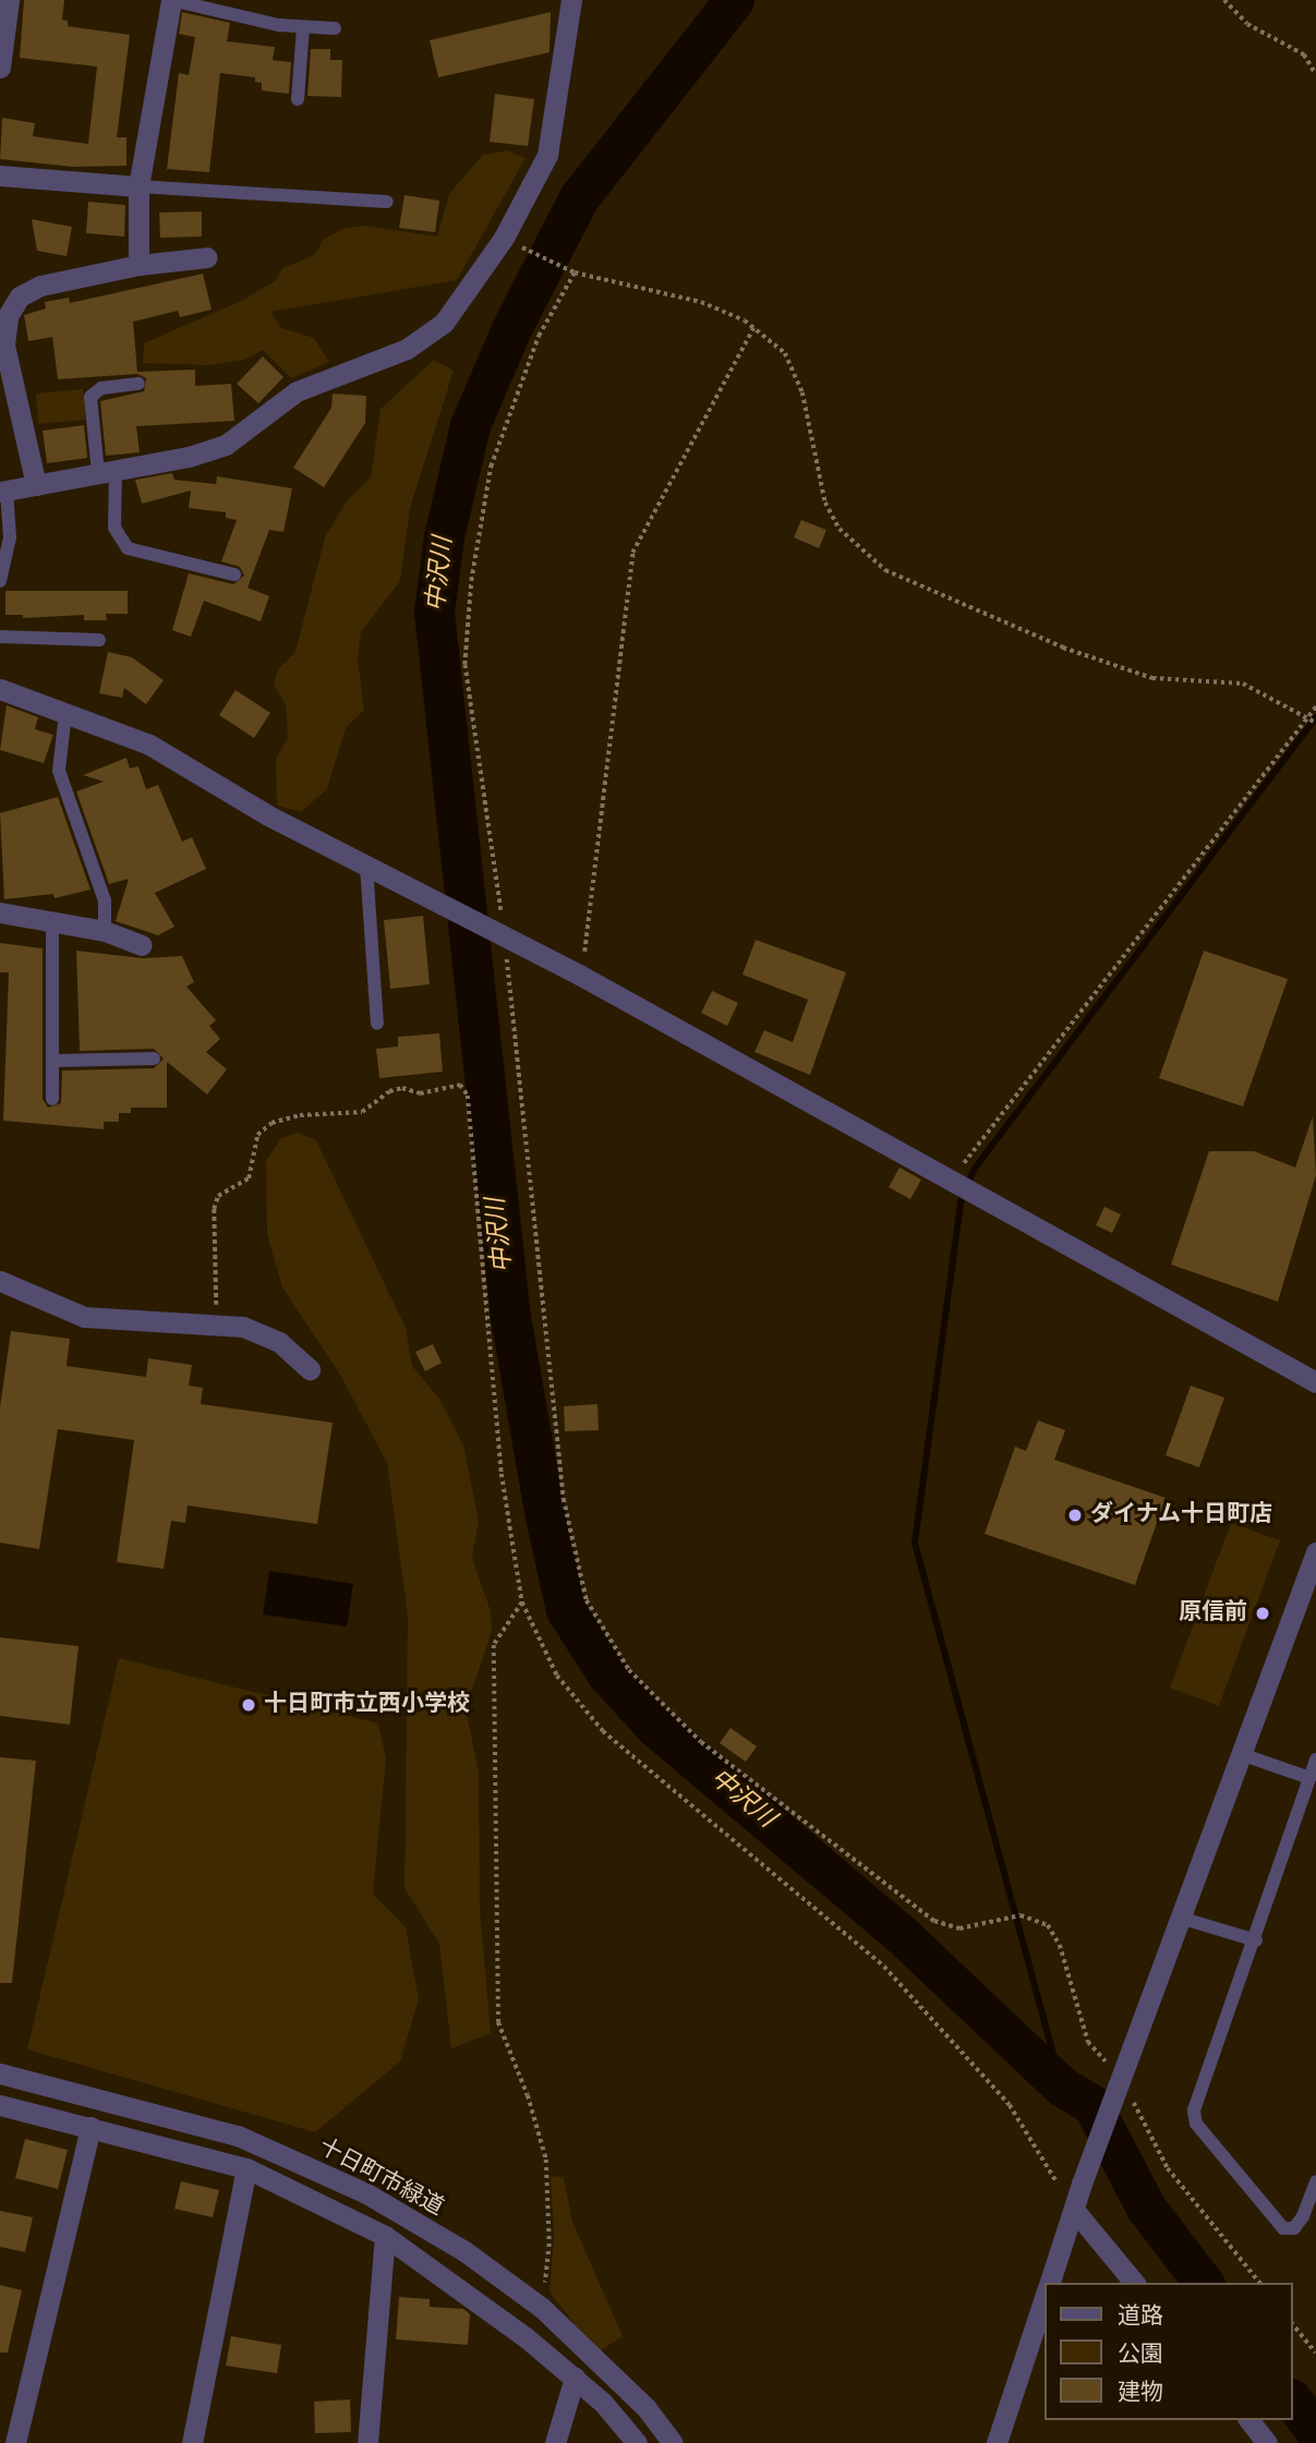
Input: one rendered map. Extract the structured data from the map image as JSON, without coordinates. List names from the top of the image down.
{
  "streets": {
    "street": ["十日町市緑道"]
  },
  "water": ["中沢川"],
  "places": ["ダイナム十日町店", "原信前", "十日町市立西小学校"],
  "legend": ["道路", "公園", "建物"]
}
